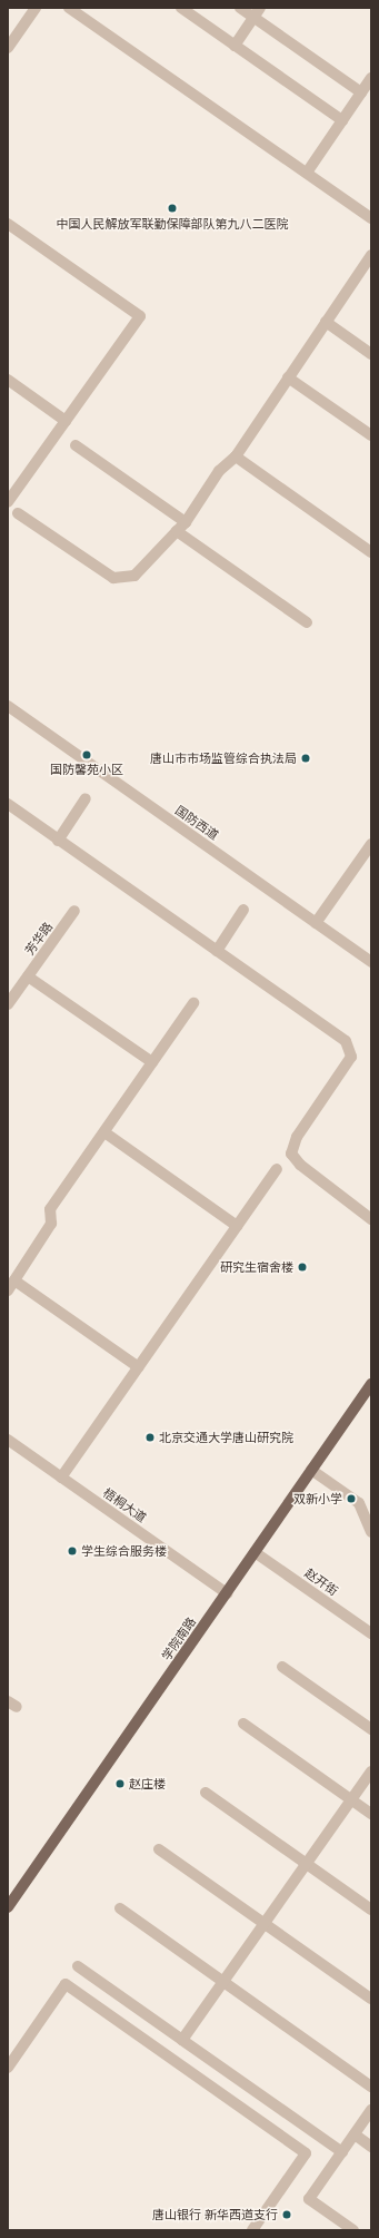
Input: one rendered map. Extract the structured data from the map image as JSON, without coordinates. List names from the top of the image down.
{
  "streets": {
    "main road": ["学院南路"],
    "street": [
      "国防西道",
      "芳华路",
      "梧桐大道",
      "赵开街"
    ]
  },
  "crossings": [
    ["梧桐大道", "学院南路"],
    ["赵开街", "学院南路"]
  ],
  "places": [
    "中国人民解放军联勤保障部队第九八二医院",
    "国防馨苑小区",
    "唐山市市场监管综合执法局",
    "研究生宿舍楼",
    "北京交通大学唐山研究院",
    "双新小学",
    "学生综合服务楼",
    "赵庄楼",
    "唐山银行 新华西道支行"
  ]
}
